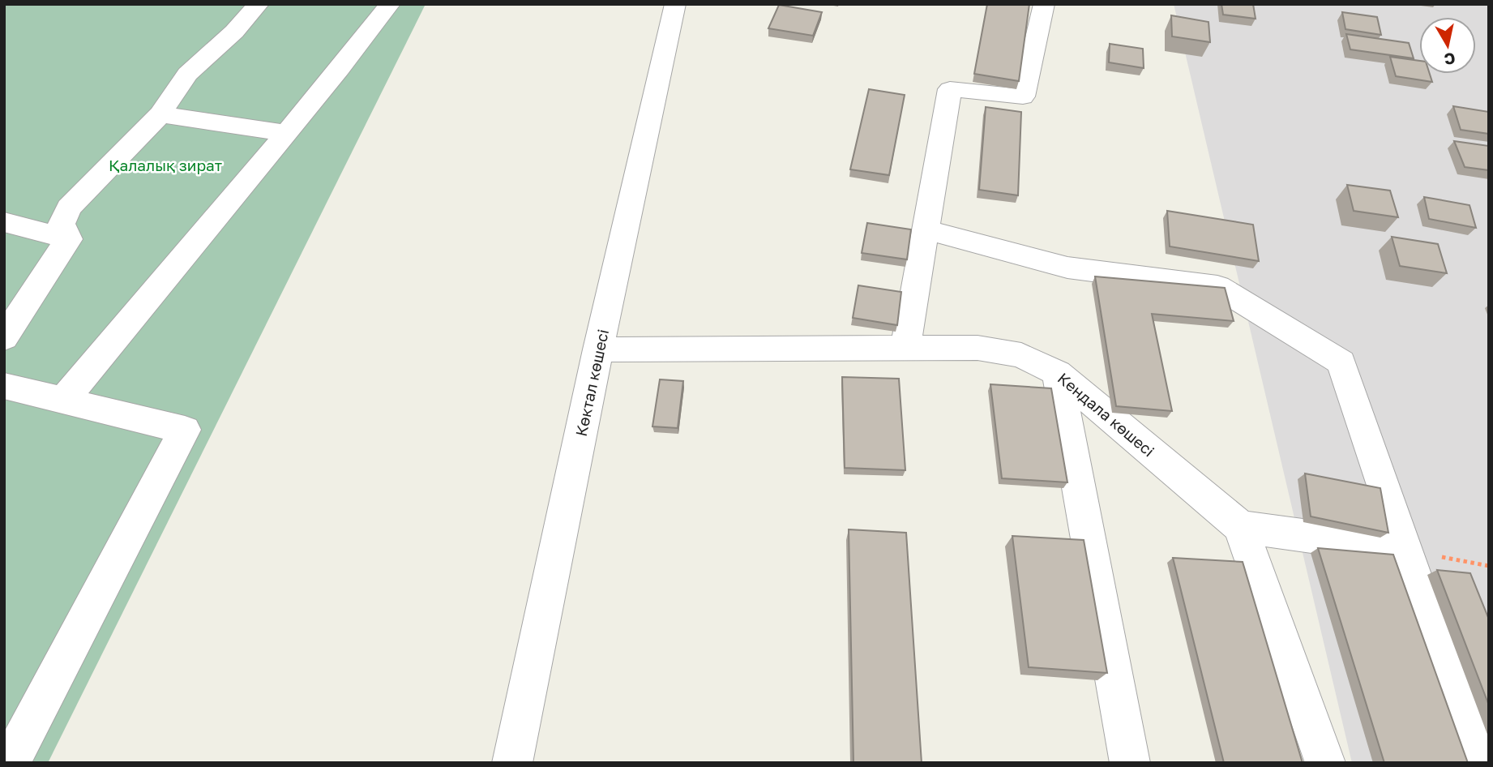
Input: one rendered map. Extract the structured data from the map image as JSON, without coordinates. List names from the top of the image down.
{
  "streets": {
    "street": ["Көктал көшесі", "Кендала көшесі"]
  },
  "crossings": [
    ["Көктал көшесі", "Кендала көшесі"]
  ],
  "parks": ["Қалалық зират"],
  "north": "bottom"
}
